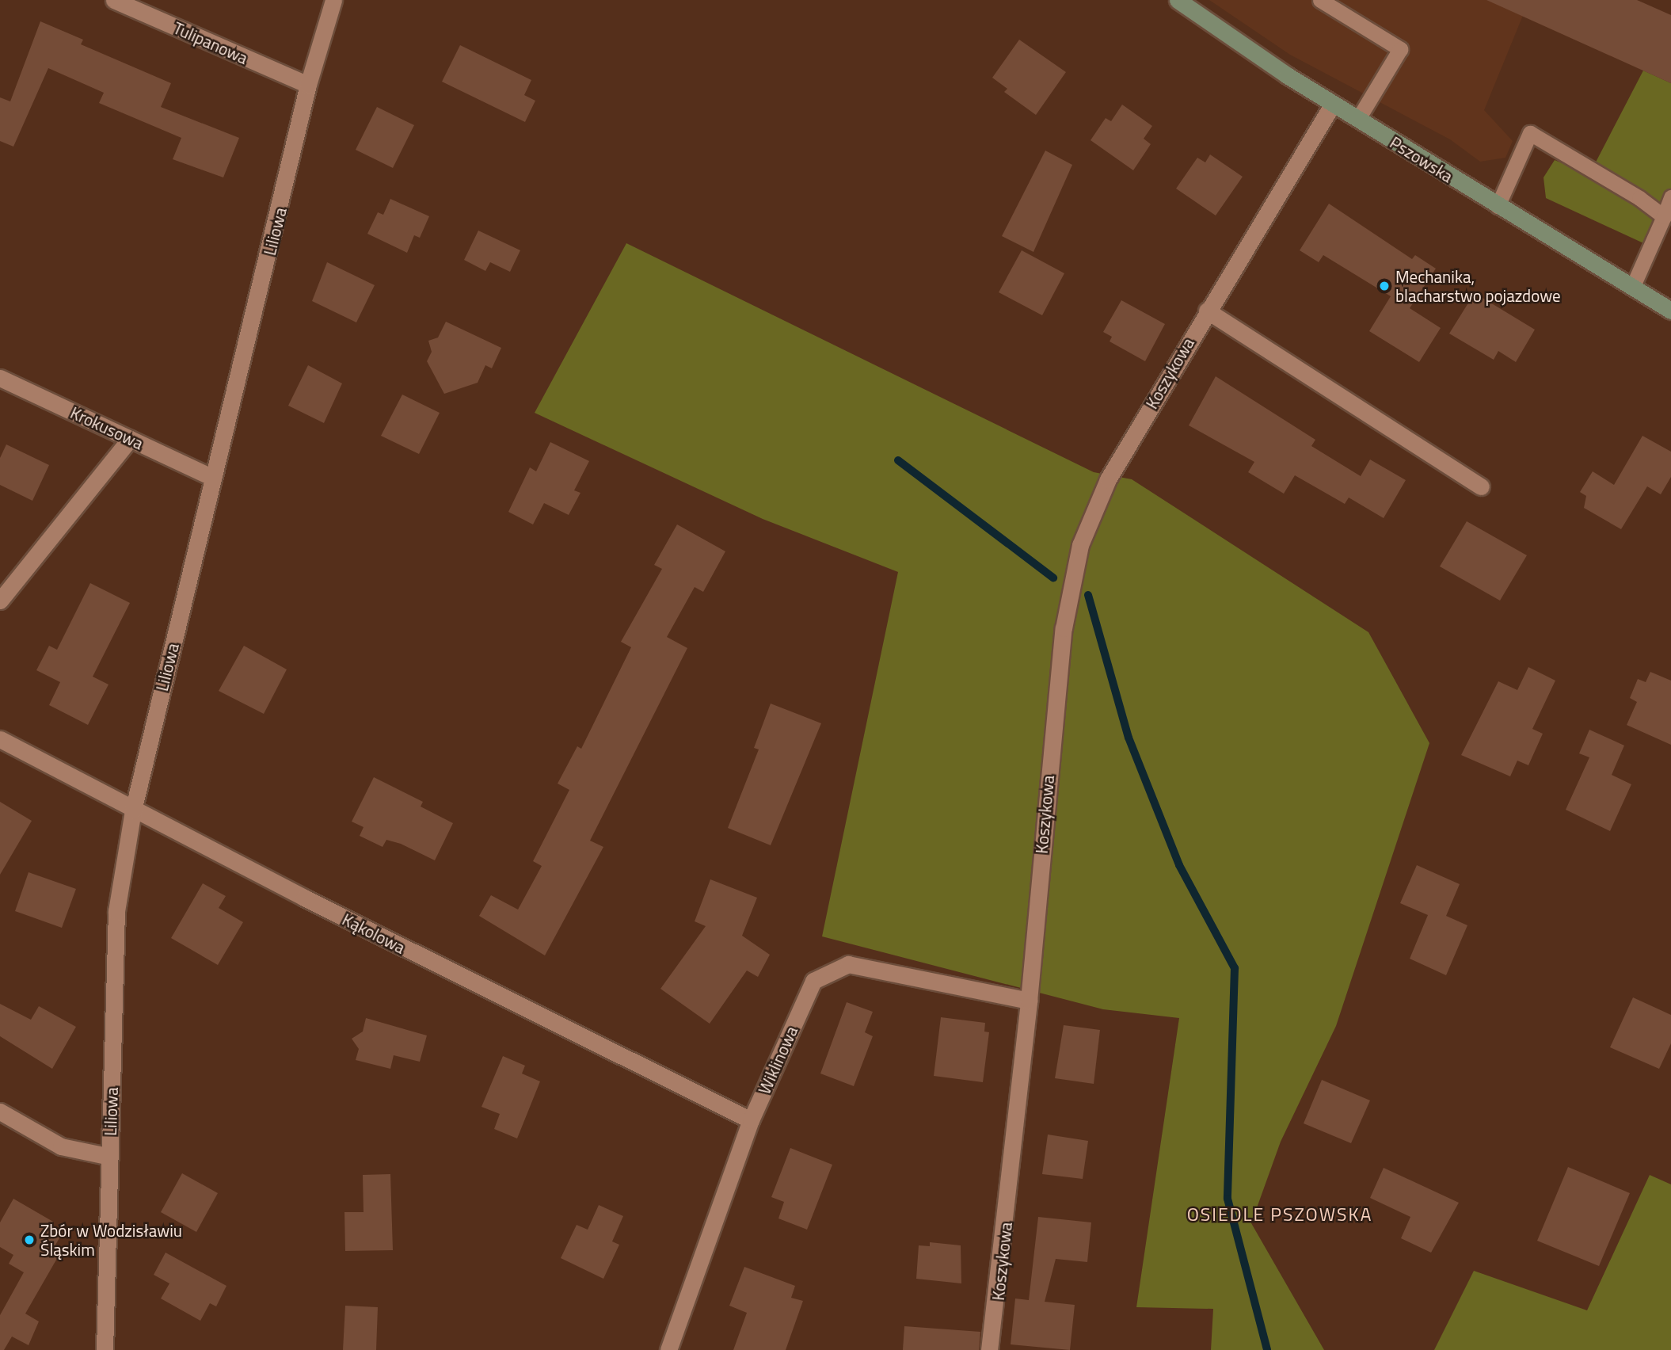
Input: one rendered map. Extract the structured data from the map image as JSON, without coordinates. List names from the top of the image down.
{
  "streets": {
    "main road": ["Pszowska"],
    "street": [
      "Tulipanowa",
      "Liliowa",
      "Koszykowa",
      "Krokusowa",
      "Kąkolowa",
      "Wiklinowa"
    ]
  },
  "crossings": [
    ["Tulipanowa", "Liliowa"],
    ["Pszowska", "Koszykowa"],
    ["Liliowa", "Krokusowa"],
    ["Liliowa", "Kąkolowa"],
    ["Koszykowa", "Wiklinowa"],
    ["Kąkolowa", "Wiklinowa"]
  ],
  "districts": ["OSIEDLE PSZOWSKA"],
  "places": ["Mechanika, blacharstwo pojazdowe", "Zbór w Wodzisławiu Śląskim"]
}
